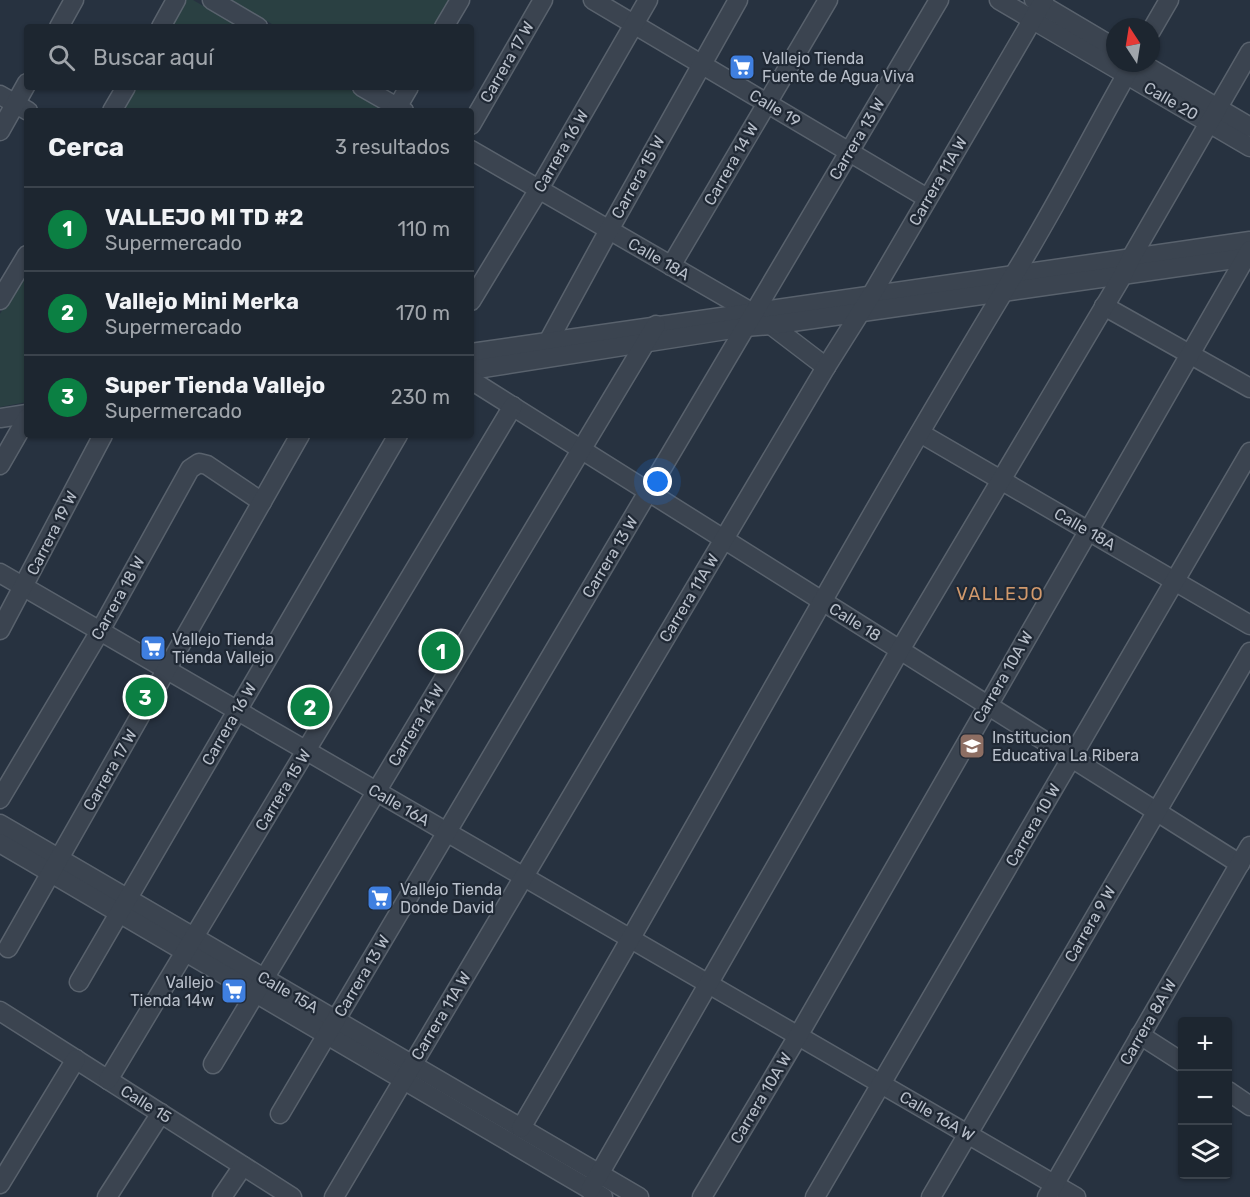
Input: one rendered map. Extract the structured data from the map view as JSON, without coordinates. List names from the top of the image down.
{
  "streets": {
    "street": [
      "Carrera 17 W",
      "Calle 20",
      "Calle 19",
      "Carrera 13 W",
      "Carrera 16 W",
      "Carrera 14 W",
      "Carrera 15 W",
      "Carrera 11A W",
      "Calle 18A",
      "Carrera 19 W",
      "Carrera 18 W",
      "Calle 18",
      "Carrera 10A W",
      "Calle 16A",
      "Carrera 10 W",
      "Carrera 9 W",
      "Calle 15A",
      "Carrera 8A W",
      "Calle 15",
      "Calle 16A W"
    ]
  },
  "crossings": [
    ["Carrera 17 W", "Carrera 18 W"],
    ["Carrera 17 W", "Calle 16A"],
    ["Carrera 17 W", "Calle 15A"],
    ["Calle 20", "Carrera 11A W"],
    ["Calle 19", "Carrera 13 W"],
    ["Calle 19", "Carrera 16 W"],
    ["Calle 19", "Carrera 14 W"],
    ["Calle 19", "Carrera 15 W"],
    ["Calle 19", "Carrera 11A W"],
    ["Carrera 13 W", "Calle 18A"],
    ["Carrera 13 W", "Calle 18"],
    ["Carrera 13 W", "Calle 16A"],
    ["Carrera 13 W", "Calle 15A"],
    ["Carrera 16 W", "Calle 18A"],
    ["Carrera 16 W", "Calle 16A"],
    ["Carrera 16 W", "Calle 15A"],
    ["Carrera 14 W", "Calle 18A"],
    ["Carrera 14 W", "Calle 18"],
    ["Carrera 14 W", "Calle 16A"],
    ["Carrera 14 W", "Calle 15A"],
    ["Carrera 15 W", "Calle 18A"],
    ["Carrera 15 W", "Calle 18"],
    ["Carrera 15 W", "Calle 16A"],
    ["Carrera 15 W", "Calle 15A"],
    ["Carrera 15 W", "Calle 15"],
    ["Carrera 11A W", "Calle 18"],
    ["Carrera 11A W", "Calle 16A"],
    ["Carrera 11A W", "Calle 15A"],
    ["Calle 18A", "Carrera 10A W"],
    ["Calle 18A", "Carrera 10 W"],
    ["Carrera 19 W", "Calle 16A"],
    ["Carrera 18 W", "Calle 16A"],
    ["Calle 18", "Carrera 10A W"],
    ["Calle 18", "Carrera 10 W"],
    ["Calle 18", "Carrera 9 W"],
    ["Calle 18", "Carrera 8A W"],
    ["Carrera 10A W", "Calle 16A"],
    ["Carrera 10A W", "Calle 16A W"],
    ["Calle 16A", "Calle 16A W"],
    ["Carrera 10 W", "Calle 16A W"],
    ["Carrera 9 W", "Calle 16A W"],
    ["Carrera 8A W", "Calle 16A W"]
  ],
  "districts": ["VALLEJO"],
  "places": {
    "supermarket": [
      "Vallejo Tienda Fuente de Agua Viva",
      "Vallejo Tienda Tienda Vallejo",
      "Vallejo Tienda Donde David",
      "Vallejo Tienda 14w"
    ],
    "school or university": ["Institucion Educativa La Ribera"]
  },
  "north": "top",
  "page": {
    "search": "Buscar aquí",
    "heading": ["Cerca", "3 resultados"],
    "list": [
      {
        "mark": "1",
        "name": "VALLEJO MI TD #2",
        "note": "Supermercado",
        "value": "110 m"
      },
      {
        "mark": "2",
        "name": "Vallejo Mini Merka",
        "note": "Supermercado",
        "value": "170 m"
      },
      {
        "mark": "3",
        "name": "Super Tienda Vallejo",
        "note": "Supermercado",
        "value": "230 m"
      }
    ],
    "pins": ["1", "3", "2"],
    "map_buttons": ["+", "−"]
  }
}
